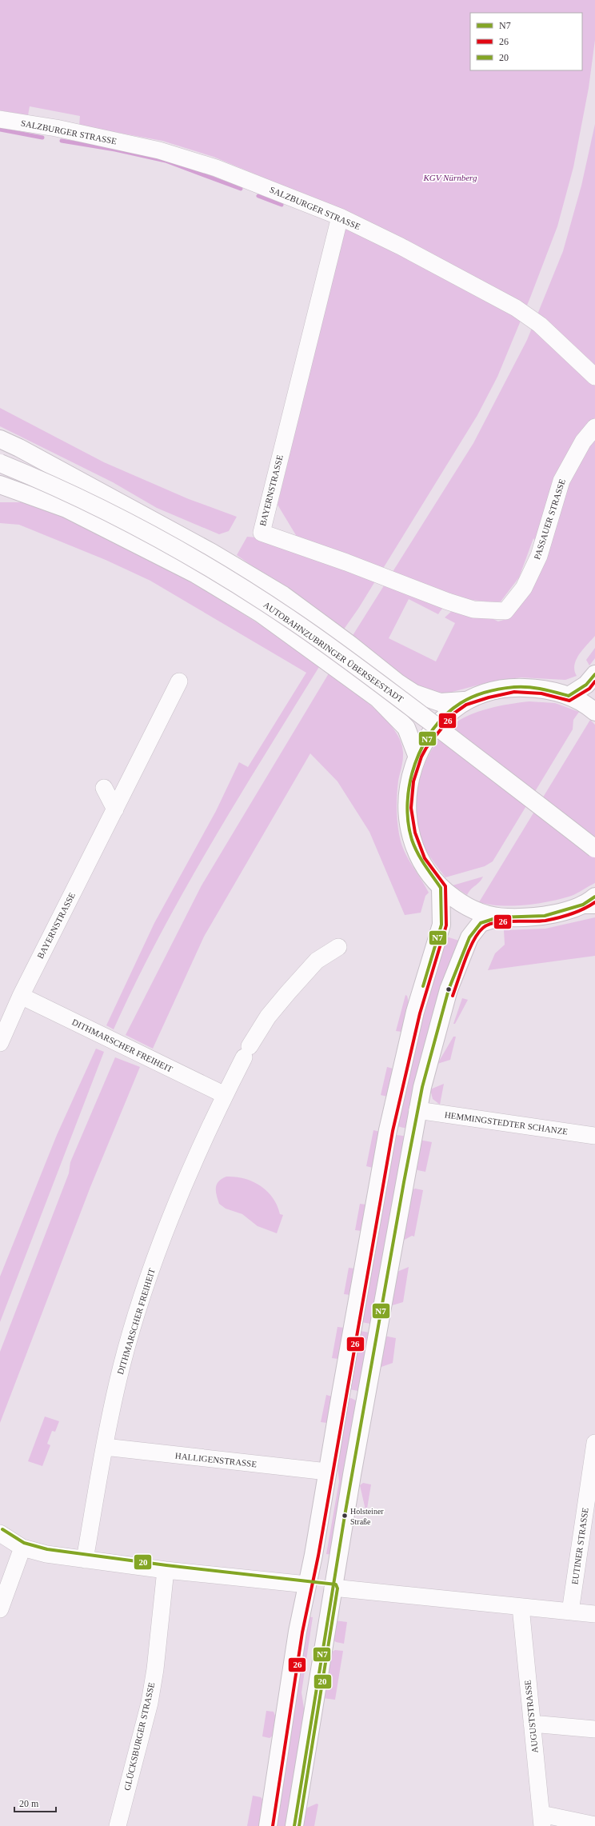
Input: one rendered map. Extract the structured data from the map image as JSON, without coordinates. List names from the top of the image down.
{
  "streets": {
    "main road": ["AUTOBAHNZUBRINGER ÜBERSEESTADT"],
    "street": [
      "SALZBURGER STRASSE",
      "BAYERNSTRASSE",
      "PASSAUER STRASSE",
      "DITHMARSCHER FREIHEIT",
      "HEMMINGSTEDTER SCHANZE",
      "HALLIGENSTRASSE",
      "EUTINER STRASSE",
      "AUGUSTSTRASSE",
      "GLÜCKSBURGER STRASSE"
    ]
  },
  "crossings": [
    ["SALZBURGER STRASSE", "BAYERNSTRASSE"],
    ["BAYERNSTRASSE", "PASSAUER STRASSE"],
    ["BAYERNSTRASSE", "DITHMARSCHER FREIHEIT"],
    ["DITHMARSCHER FREIHEIT", "HALLIGENSTRASSE"]
  ],
  "parks": ["KGV Nürnberg"],
  "places": ["Holsteiner Straße"],
  "lines": ["transit line N7", "transit line 26", "transit line 20"],
  "legend": ["N7", "26", "20"],
  "scale_bar": "20 m"
}
